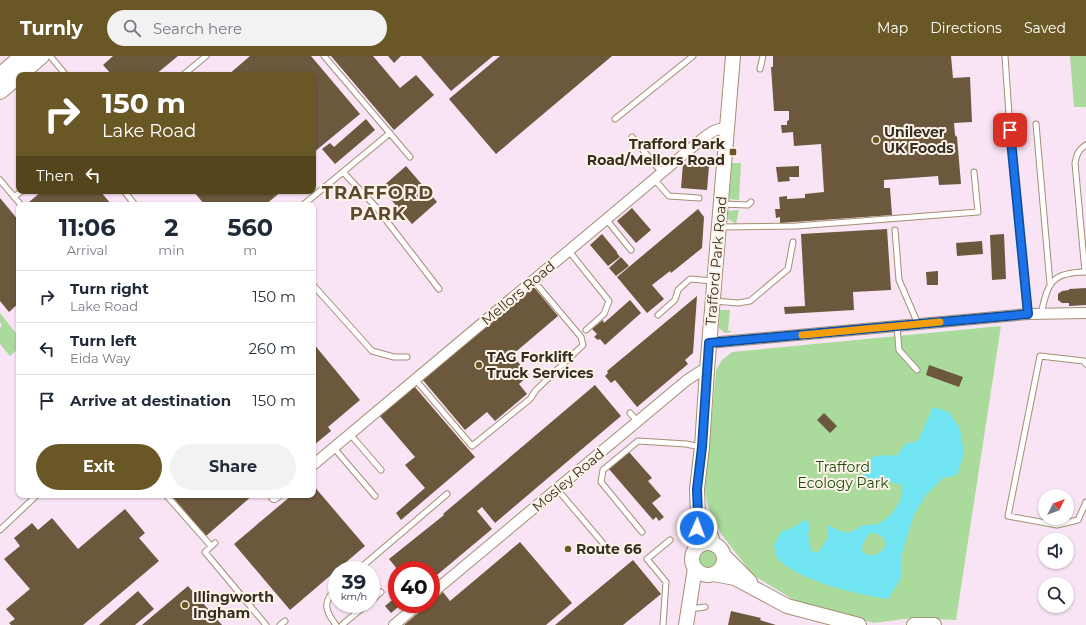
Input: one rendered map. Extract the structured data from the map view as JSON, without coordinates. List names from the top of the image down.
{
  "streets": {
    "street": ["Trafford Park Road", "Mellors Road", "Mosley Road"]
  },
  "crossings": [
    ["Trafford Park Road", "Mellors Road"],
    ["Trafford Park Road", "Mosley Road"]
  ],
  "districts": ["TRAFFORD PARK"],
  "parks": ["Trafford Ecology Park"],
  "places": {
    "other": [
      "Unilever UK Foods",
      "TAG Forklift Truck Services",
      "Route 66",
      "Illingworth Ingham"
    ],
    "transit": ["Trafford Park Road/Mellors Road"]
  },
  "north": "top right",
  "page": {
    "header": "Turnly",
    "search": "Search here",
    "nav": ["Map", "Directions", "Saved"],
    "turn": ["150 m", "Lake Road"],
    "then": "Then",
    "eta": [
      "11:06",
      "Arrival",
      "2",
      "min",
      "560",
      "m"
    ],
    "list": [
      {
        "name": "Turn right",
        "note": "Lake Road",
        "value": "150 m"
      },
      {
        "name": "Turn left",
        "note": "Eida Way",
        "value": "260 m"
      },
      {
        "name": "Arrive at destination",
        "value": "150 m"
      }
    ],
    "buttons": ["Exit", "Share"],
    "speed": "39 km/h",
    "limit": "40"
  }
}
